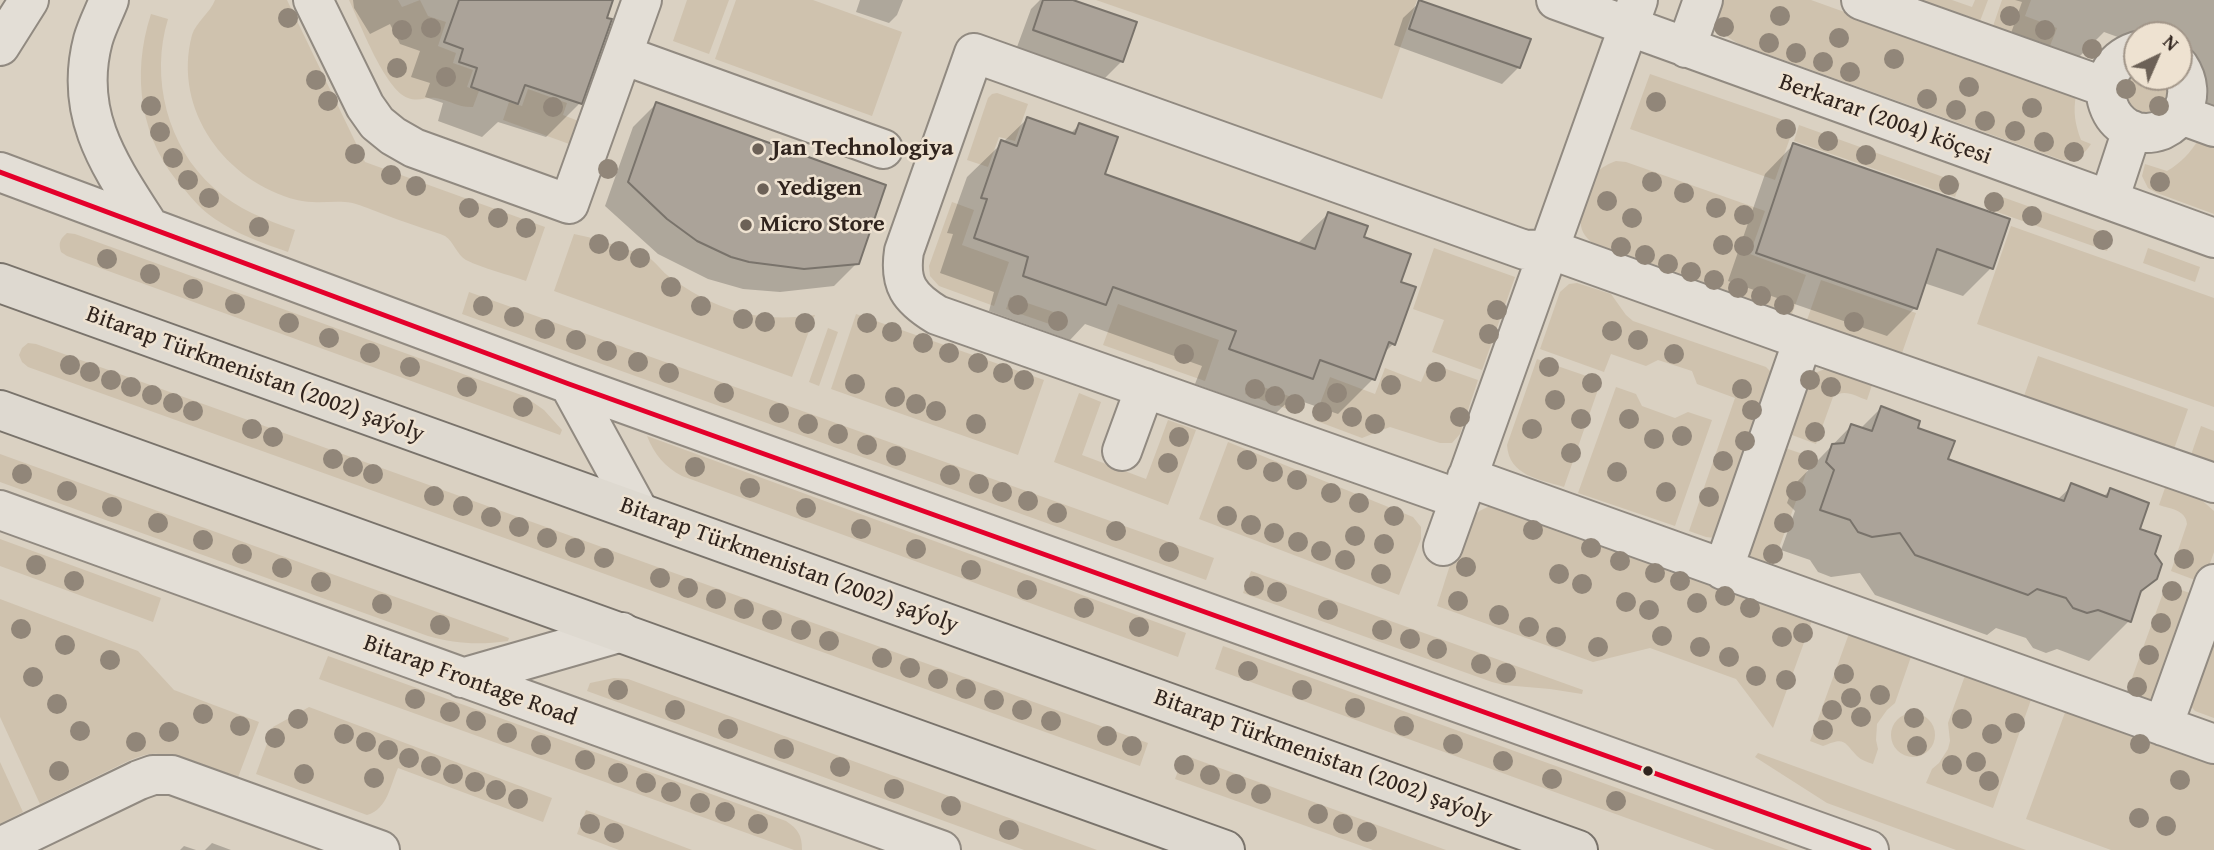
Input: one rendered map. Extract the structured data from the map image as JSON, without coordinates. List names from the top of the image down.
{
  "streets": {
    "main road": ["Bitarap Türkmenistan (2002) şaýoly"],
    "street": ["Berkarar (2004) köçesi", "Bitarap Frontage Road"]
  },
  "places": ["Jan Technologiya", "Yedigen", "Micro Store"],
  "north": "top right"
}
